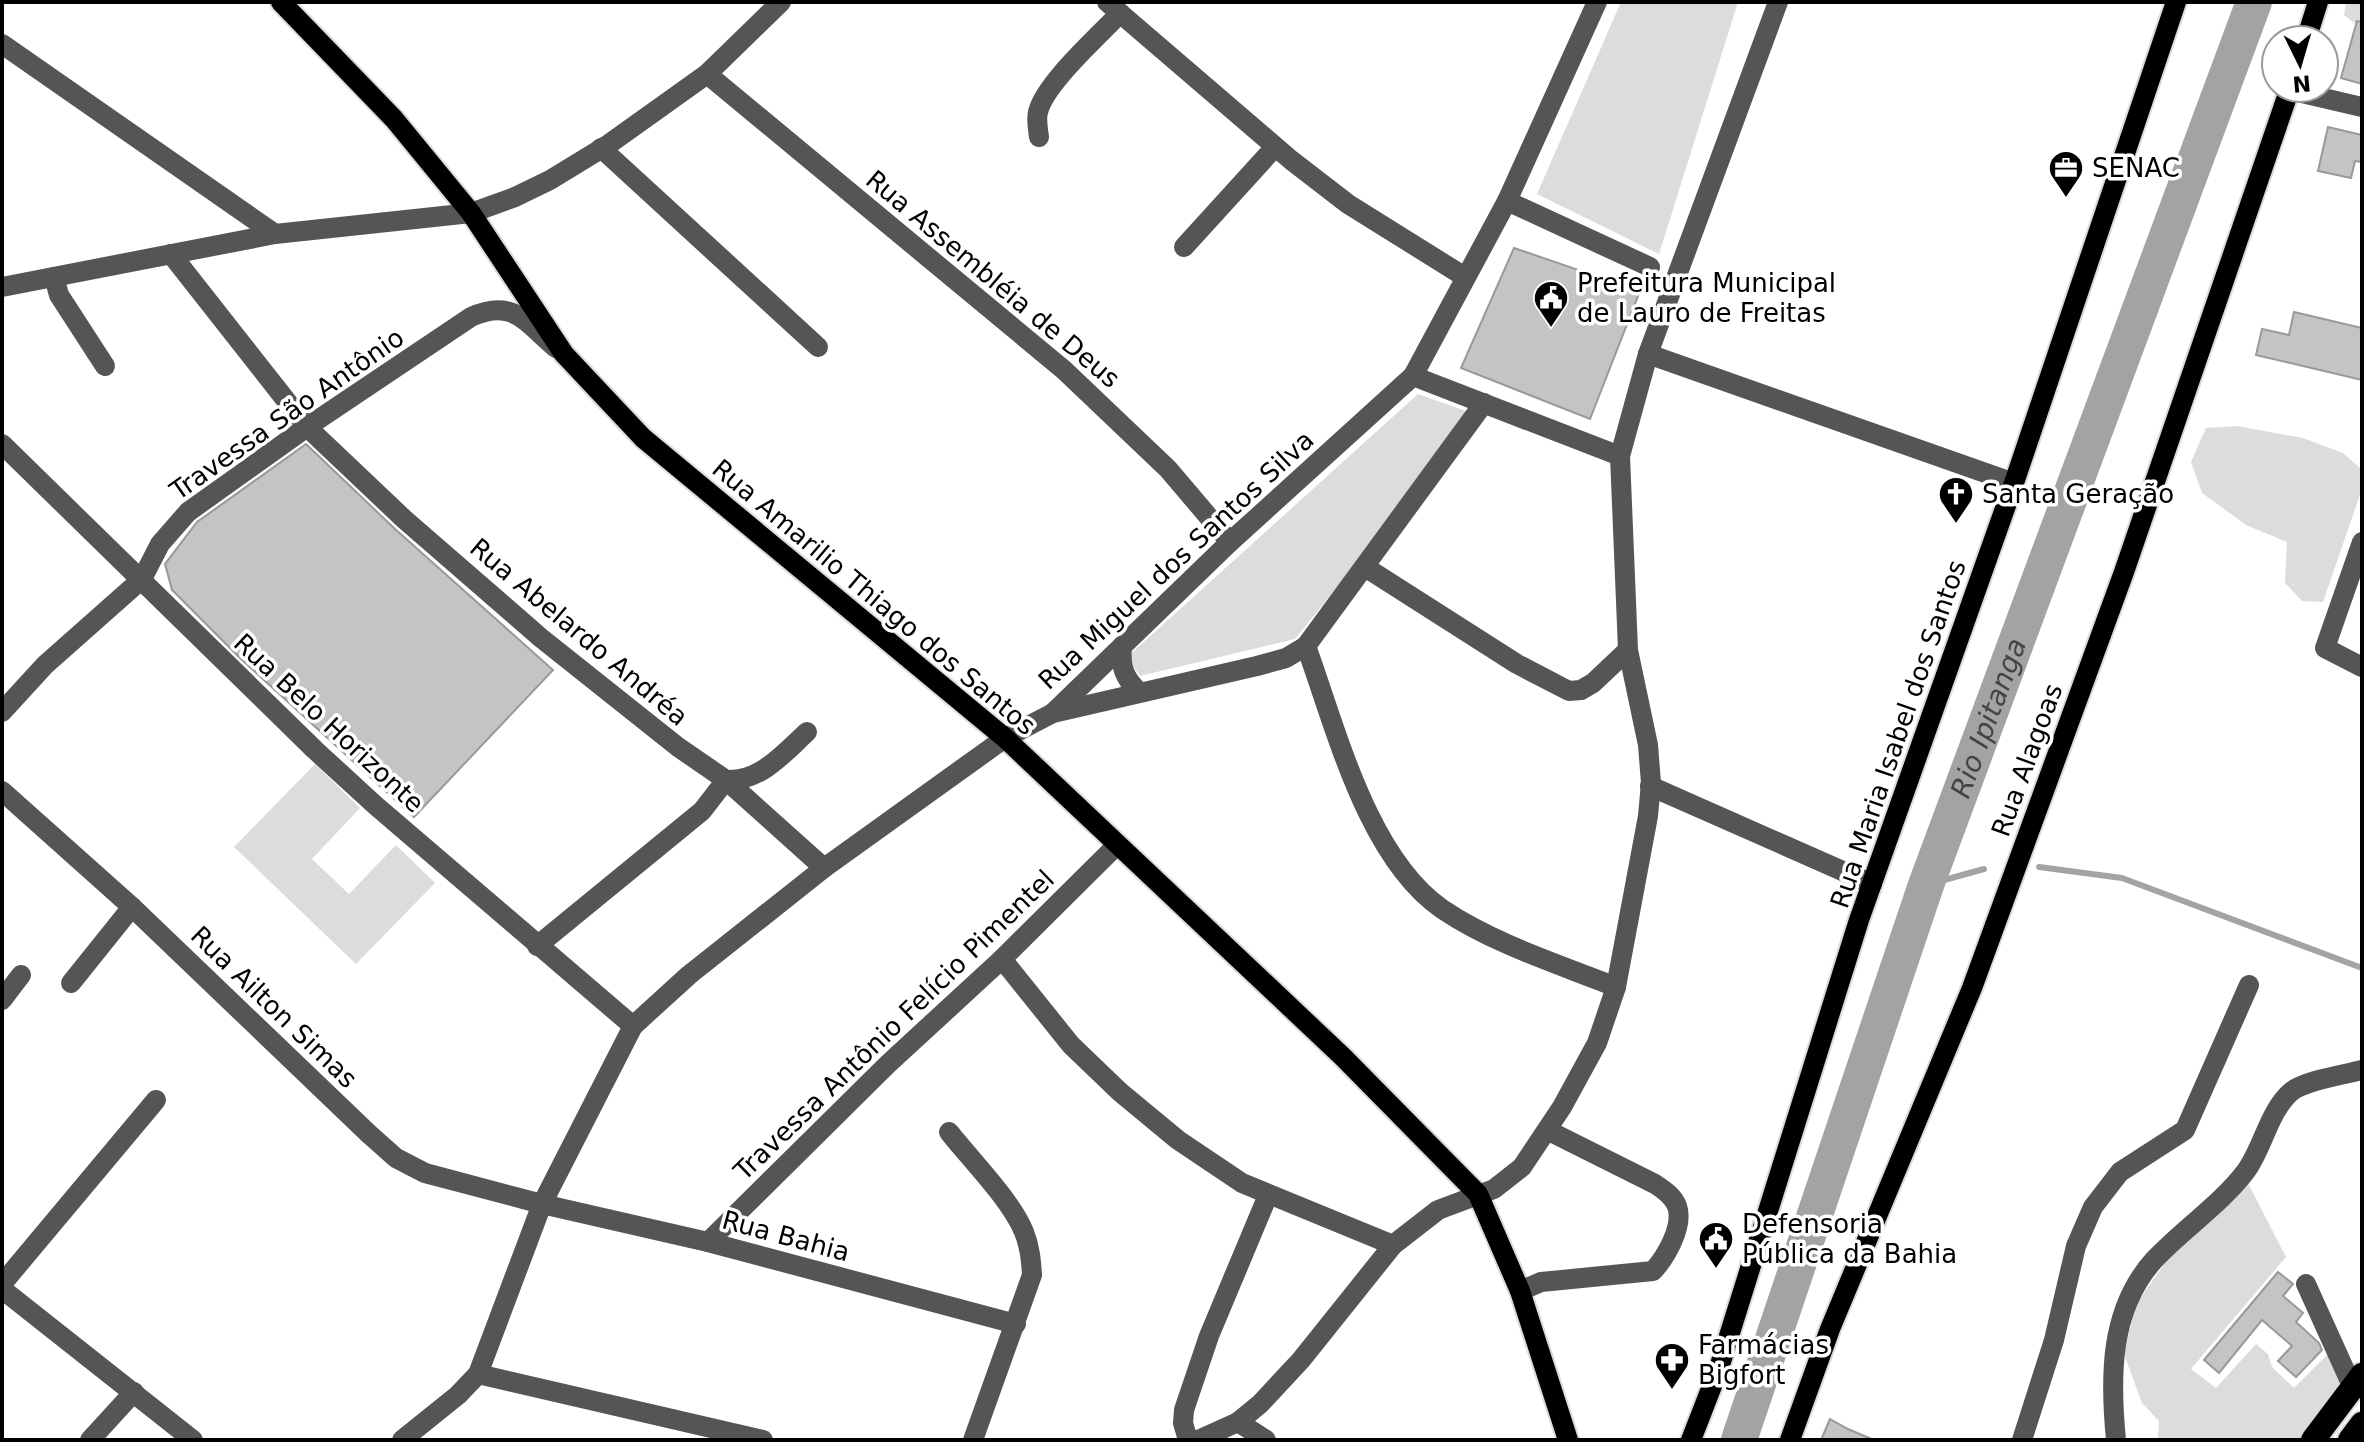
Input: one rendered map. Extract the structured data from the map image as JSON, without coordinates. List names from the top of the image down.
{
  "streets": {
    "main road": ["Rua Amarilio Thiago dos Santos", "Rua Maria Isabel dos Santos", "Rua Alagoas"],
    "street": [
      "Rua Assembléia de Deus",
      "Travessa São Antônio",
      "Rua Miguel dos Santos Silva",
      "Rua Abelardo Andréa",
      "Rua Belo Horizonte",
      "Rua Ailton Simas",
      "Travessa Antônio Felício Pimentel",
      "Rua Bahia"
    ]
  },
  "crossings": [
    ["Rua Assembléia de Deus", "Rua Miguel dos Santos Silva"],
    ["Travessa São Antônio", "Rua Amarilio Thiago dos Santos"],
    ["Travessa São Antônio", "Rua Abelardo Andréa"],
    ["Travessa São Antônio", "Rua Belo Horizonte"],
    ["Rua Miguel dos Santos Silva", "Rua Amarilio Thiago dos Santos"],
    ["Rua Miguel dos Santos Silva", "Rua Abelardo Andréa"],
    ["Rua Miguel dos Santos Silva", "Rua Belo Horizonte"],
    ["Rua Miguel dos Santos Silva", "Rua Ailton Simas"],
    ["Rua Miguel dos Santos Silva", "Rua Bahia"],
    ["Rua Amarilio Thiago dos Santos", "Travessa Antônio Felício Pimentel"],
    ["Rua Ailton Simas", "Rua Bahia"],
    ["Travessa Antônio Felício Pimentel", "Rua Bahia"]
  ],
  "water": ["Rio Ipitanga"],
  "places": {
    "office": ["SENAC"],
    "public building": ["Prefeitura Municipal de Lauro de Freitas", "Defensoria Pública da Bahia"],
    "church": ["Santa Geração"],
    "pharmacy": ["Farmácias Bigfort"]
  },
  "north": "bottom"
}
